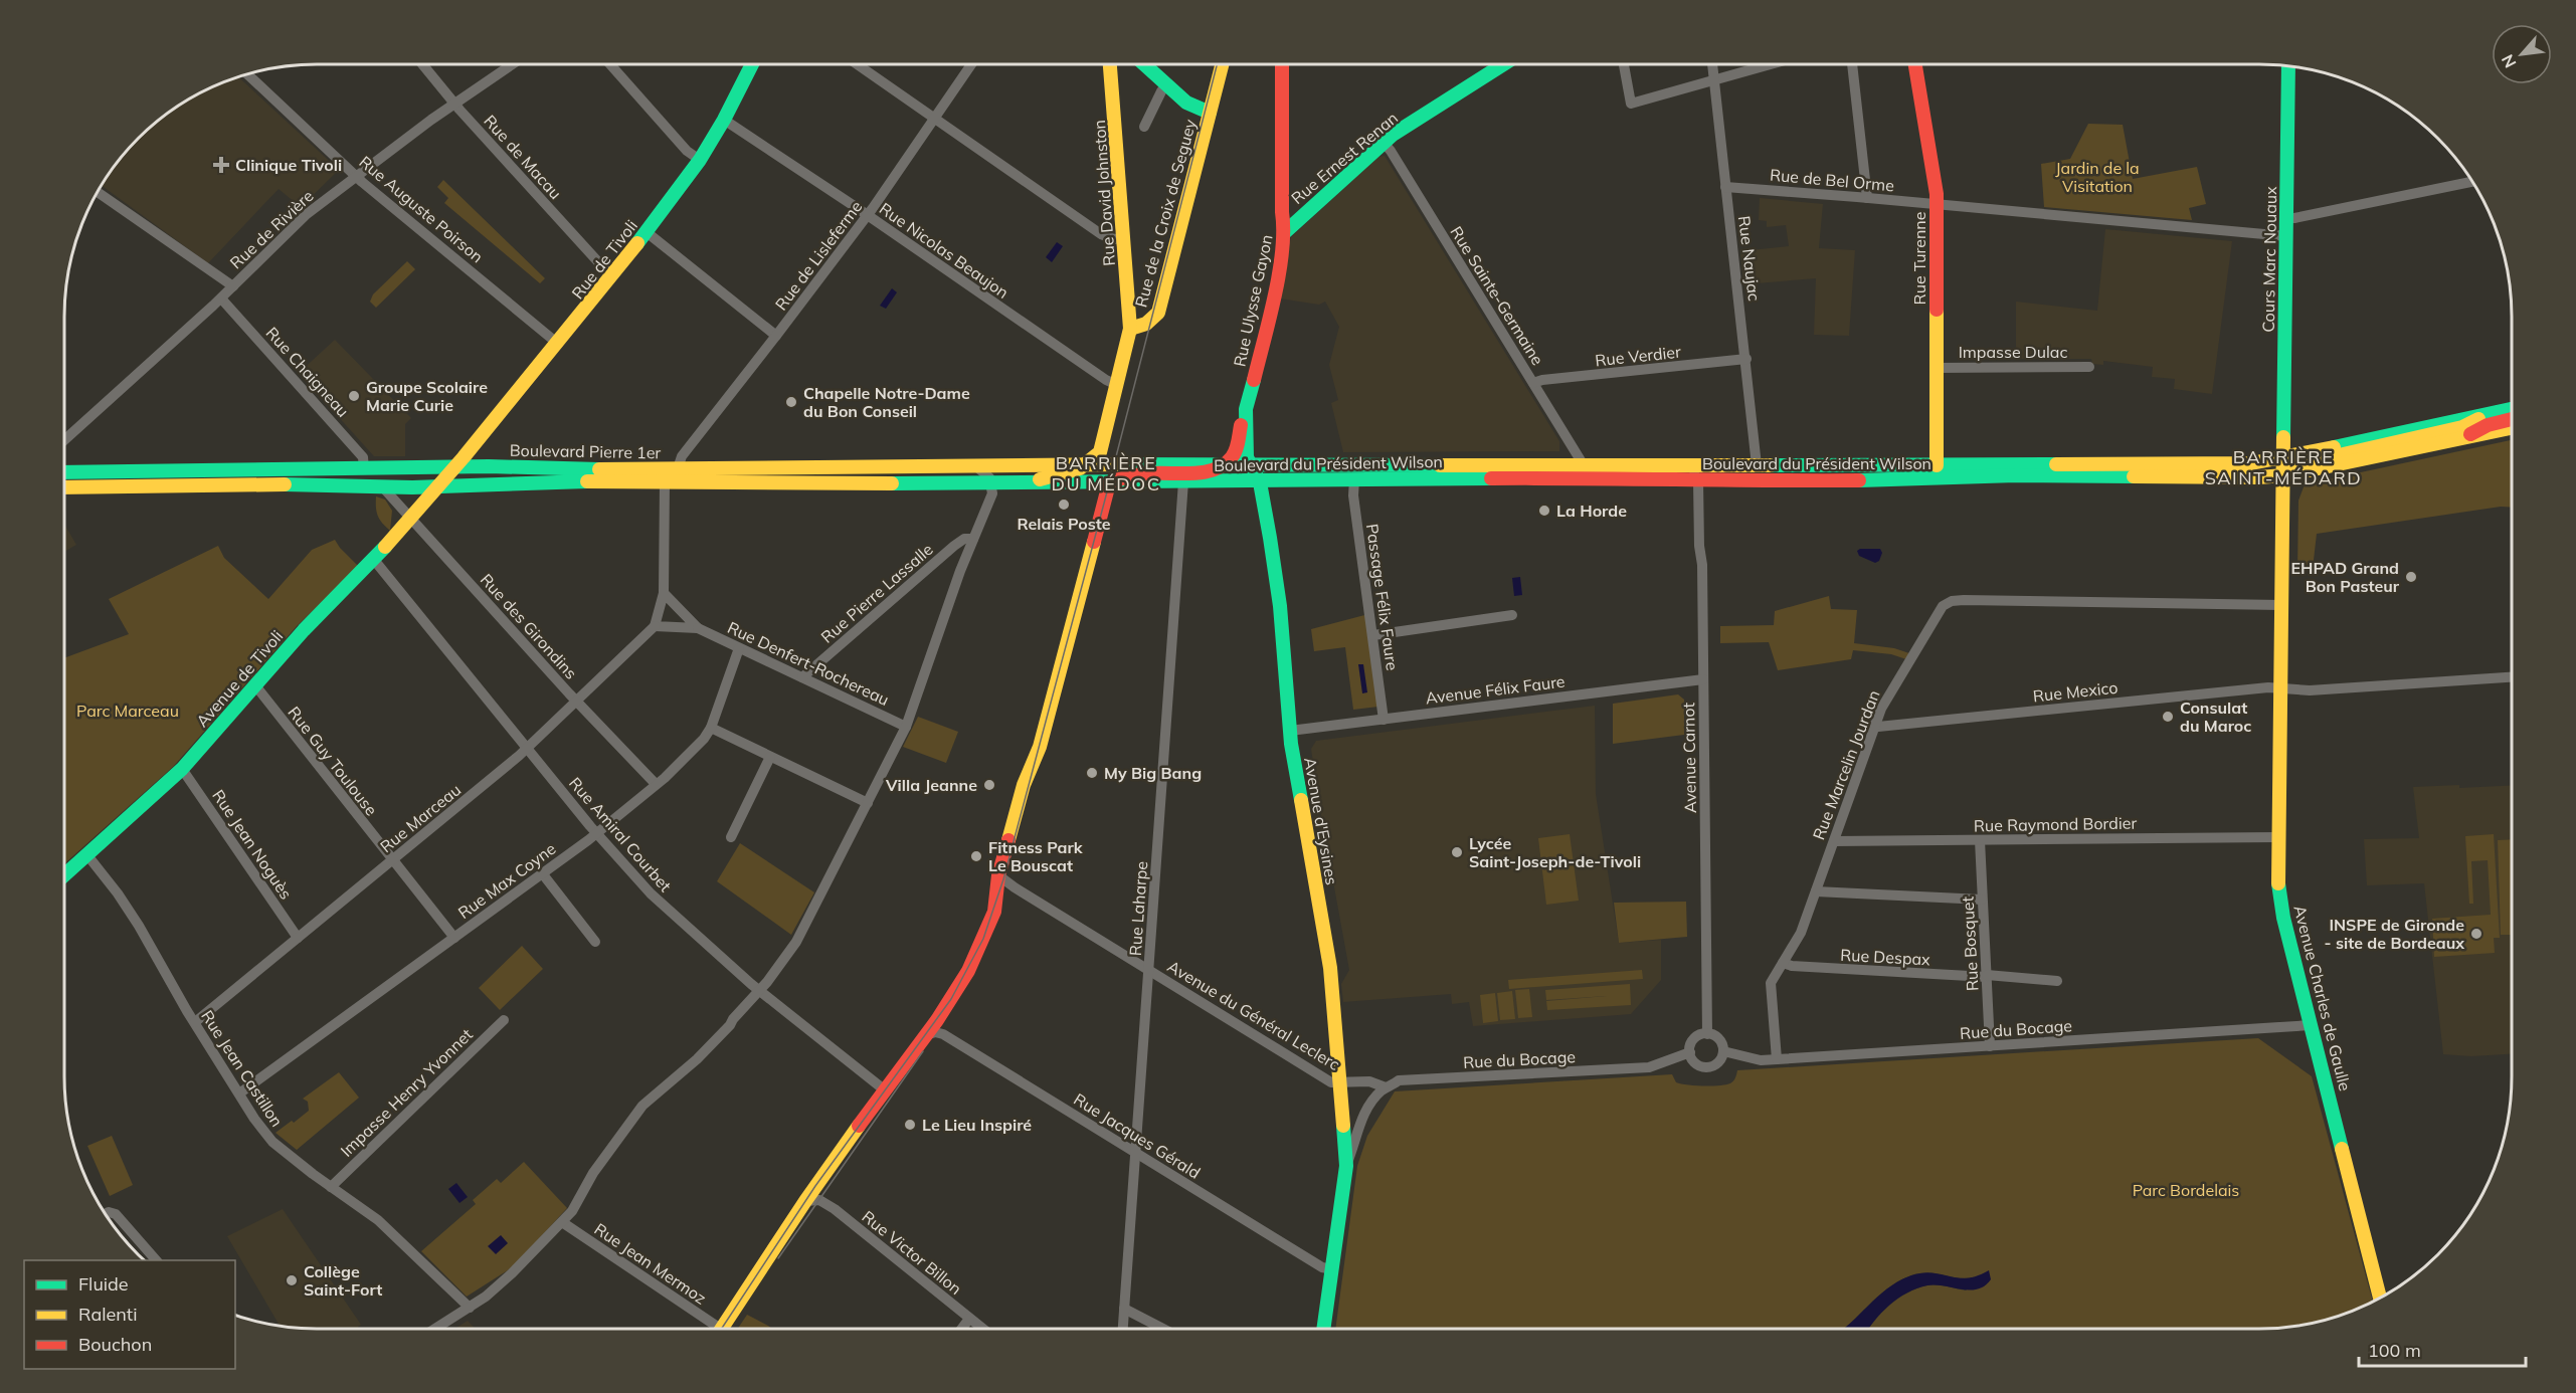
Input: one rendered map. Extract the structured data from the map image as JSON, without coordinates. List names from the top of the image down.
{
  "streets": {
    "main road": [
      "Rue Ernest Renan",
      "Rue David Johnston",
      "Rue de la Croix de Seguey",
      "Rue Turenne",
      "Rue de Tivoli",
      "Cours Marc Nouaux",
      "Rue Ulysse Gayon",
      "Boulevard Pierre 1er",
      "Boulevard du Président Wilson",
      "Avenue de Tivoli",
      "Avenue d'Eysines",
      "Avenue Charles de Gaulle"
    ],
    "street": [
      "Rue de Macau",
      "Rue de Bel Orme",
      "Rue Auguste Poirson",
      "Rue de Rivière",
      "Rue Nicolas Beaujon",
      "Rue de Lisleferme",
      "Rue Naujac",
      "Rue Sainte-Germaine",
      "Impasse Dulac",
      "Rue Verdier",
      "Rue Chaigneau",
      "Rue Pierre Lassalle",
      "Passage Félix Faure",
      "Rue des Girondins",
      "Rue Denfert-Rochereau",
      "Avenue Félix Faure",
      "Rue Mexico",
      "Avenue Carnot",
      "Rue Guy Toulouse",
      "Rue Marcelin Jourdan",
      "Rue Marceau",
      "Rue Raymond Bordier",
      "Rue Amiral Courbet",
      "Rue Jean Noguès",
      "Rue Max Coyne",
      "Rue Laharpe",
      "Rue Bosquet",
      "Rue Despax",
      "Avenue du Général Leclerc",
      "Rue du Bocage",
      "Rue Jean Castillon",
      "Impasse Henry Yvonnet",
      "Rue Jacques Gérald",
      "Rue Victor Billon",
      "Rue Jean Mermoz"
    ]
  },
  "crossings": [
    ["Rue de Macau", "Rue de Rivière"],
    ["Rue de Macau", "Rue de Tivoli"],
    ["Rue Ernest Renan", "Rue Sainte-Germaine"],
    ["Rue Ernest Renan", "Rue Ulysse Gayon"],
    ["Rue de Bel Orme", "Rue Naujac"],
    ["Rue de Bel Orme", "Rue Turenne"],
    ["Rue de Bel Orme", "Cours Marc Nouaux"],
    ["Rue David Johnston", "Rue de la Croix de Seguey"],
    ["Rue Auguste Poirson", "Rue de Rivière"],
    ["Rue Auguste Poirson", "Rue de Tivoli"],
    ["Rue de la Croix de Seguey", "Rue Nicolas Beaujon"],
    ["Rue de Rivière", "Rue Chaigneau"],
    ["Rue Nicolas Beaujon", "Rue de Lisleferme"],
    ["Rue Nicolas Beaujon", "Rue de Tivoli"],
    ["Rue de Lisleferme", "Boulevard Pierre 1er"],
    ["Rue Naujac", "Rue Verdier"],
    ["Rue Naujac", "Boulevard du Président Wilson"],
    ["Rue Turenne", "Impasse Dulac"],
    ["Rue Turenne", "Boulevard du Président Wilson"],
    ["Rue de Tivoli", "Boulevard Pierre 1er"],
    ["Rue de Tivoli", "Avenue de Tivoli"],
    ["Cours Marc Nouaux", "Boulevard du Président Wilson"],
    ["Cours Marc Nouaux", "Avenue Charles de Gaulle"],
    ["Rue Sainte-Germaine", "Rue Verdier"],
    ["Rue Sainte-Germaine", "Boulevard du Président Wilson"],
    ["Rue Ulysse Gayon", "Boulevard du Président Wilson"],
    ["Rue Ulysse Gayon", "Avenue d'Eysines"],
    ["Rue Chaigneau", "Boulevard Pierre 1er"],
    ["Boulevard Pierre 1er", "Boulevard du Président Wilson"],
    ["Boulevard Pierre 1er", "Rue des Girondins"],
    ["Boulevard Pierre 1er", "Avenue de Tivoli"],
    ["Boulevard du Président Wilson", "Passage Félix Faure"],
    ["Boulevard du Président Wilson", "Avenue Carnot"],
    ["Boulevard du Président Wilson", "Avenue d'Eysines"],
    ["Boulevard du Président Wilson", "Rue Laharpe"],
    ["Boulevard du Président Wilson", "Avenue Charles de Gaulle"],
    ["Rue Pierre Lassalle", "Rue Denfert-Rochereau"],
    ["Passage Félix Faure", "Avenue Félix Faure"],
    ["Rue des Girondins", "Avenue de Tivoli"],
    ["Rue des Girondins", "Rue Marceau"],
    ["Rue des Girondins", "Rue Max Coyne"],
    ["Rue Denfert-Rochereau", "Rue Max Coyne"],
    ["Avenue de Tivoli", "Rue Guy Toulouse"],
    ["Avenue de Tivoli", "Rue Amiral Courbet"],
    ["Avenue de Tivoli", "Rue Jean Noguès"],
    ["Avenue de Tivoli", "Rue Jean Castillon"],
    ["Avenue Félix Faure", "Avenue Carnot"],
    ["Avenue Félix Faure", "Avenue d'Eysines"],
    ["Rue Mexico", "Rue Marcelin Jourdan"],
    ["Rue Mexico", "Avenue Charles de Gaulle"],
    ["Avenue Carnot", "Rue du Bocage"],
    ["Rue Guy Toulouse", "Rue Marceau"],
    ["Rue Guy Toulouse", "Rue Max Coyne"],
    ["Rue Marcelin Jourdan", "Rue Raymond Bordier"],
    ["Rue Marcelin Jourdan", "Rue Despax"],
    ["Rue Marcelin Jourdan", "Avenue Charles de Gaulle"],
    ["Rue Marcelin Jourdan", "Rue du Bocage"],
    ["Rue Marceau", "Rue Amiral Courbet"],
    ["Rue Marceau", "Rue Jean Noguès"],
    ["Rue Marceau", "Rue Jean Castillon"],
    ["Avenue d'Eysines", "Avenue du Général Leclerc"],
    ["Avenue d'Eysines", "Rue du Bocage"],
    ["Avenue d'Eysines", "Rue Jacques Gérald"],
    ["Rue Raymond Bordier", "Rue Bosquet"],
    ["Rue Raymond Bordier", "Avenue Charles de Gaulle"],
    ["Rue Amiral Courbet", "Rue Max Coyne"],
    ["Rue Max Coyne", "Rue Jean Castillon"],
    ["Rue Laharpe", "Avenue du Général Leclerc"],
    ["Rue Laharpe", "Rue Jacques Gérald"],
    ["Rue Bosquet", "Rue Despax"],
    ["Rue Bosquet", "Rue du Bocage"],
    ["Avenue Charles de Gaulle", "Rue du Bocage"],
    ["Avenue du Général Leclerc", "Rue du Bocage"],
    ["Rue Jean Castillon", "Impasse Henry Yvonnet"]
  ],
  "districts": ["BARRIÈRE SAINT-MÉDARD", "BARRIÈRE DU MÉDOC"],
  "parks": ["Jardin de la Visitation", "Parc Marceau", "Parc Bordelais"],
  "places": {
    "health": ["Clinique Tivoli"],
    "other": [
      "Groupe Scolaire Marie Curie",
      "Chapelle Notre-Dame du Bon Conseil",
      "Relais Poste",
      "La Horde",
      "EHPAD Grand Bon Pasteur",
      "Consulat du Maroc",
      "My Big Bang",
      "Villa Jeanne",
      "Lycée Saint-Joseph-de-Tivoli",
      "Fitness Park Le Bouscat",
      "INSPE de Gironde - site de Bordeaux",
      "Le Lieu Inspiré",
      "Collège Saint-Fort"
    ]
  },
  "legend": ["Fluide", "Ralenti", "Bouchon"],
  "scale_bar": "100 m",
  "north": "bottom left"
}
